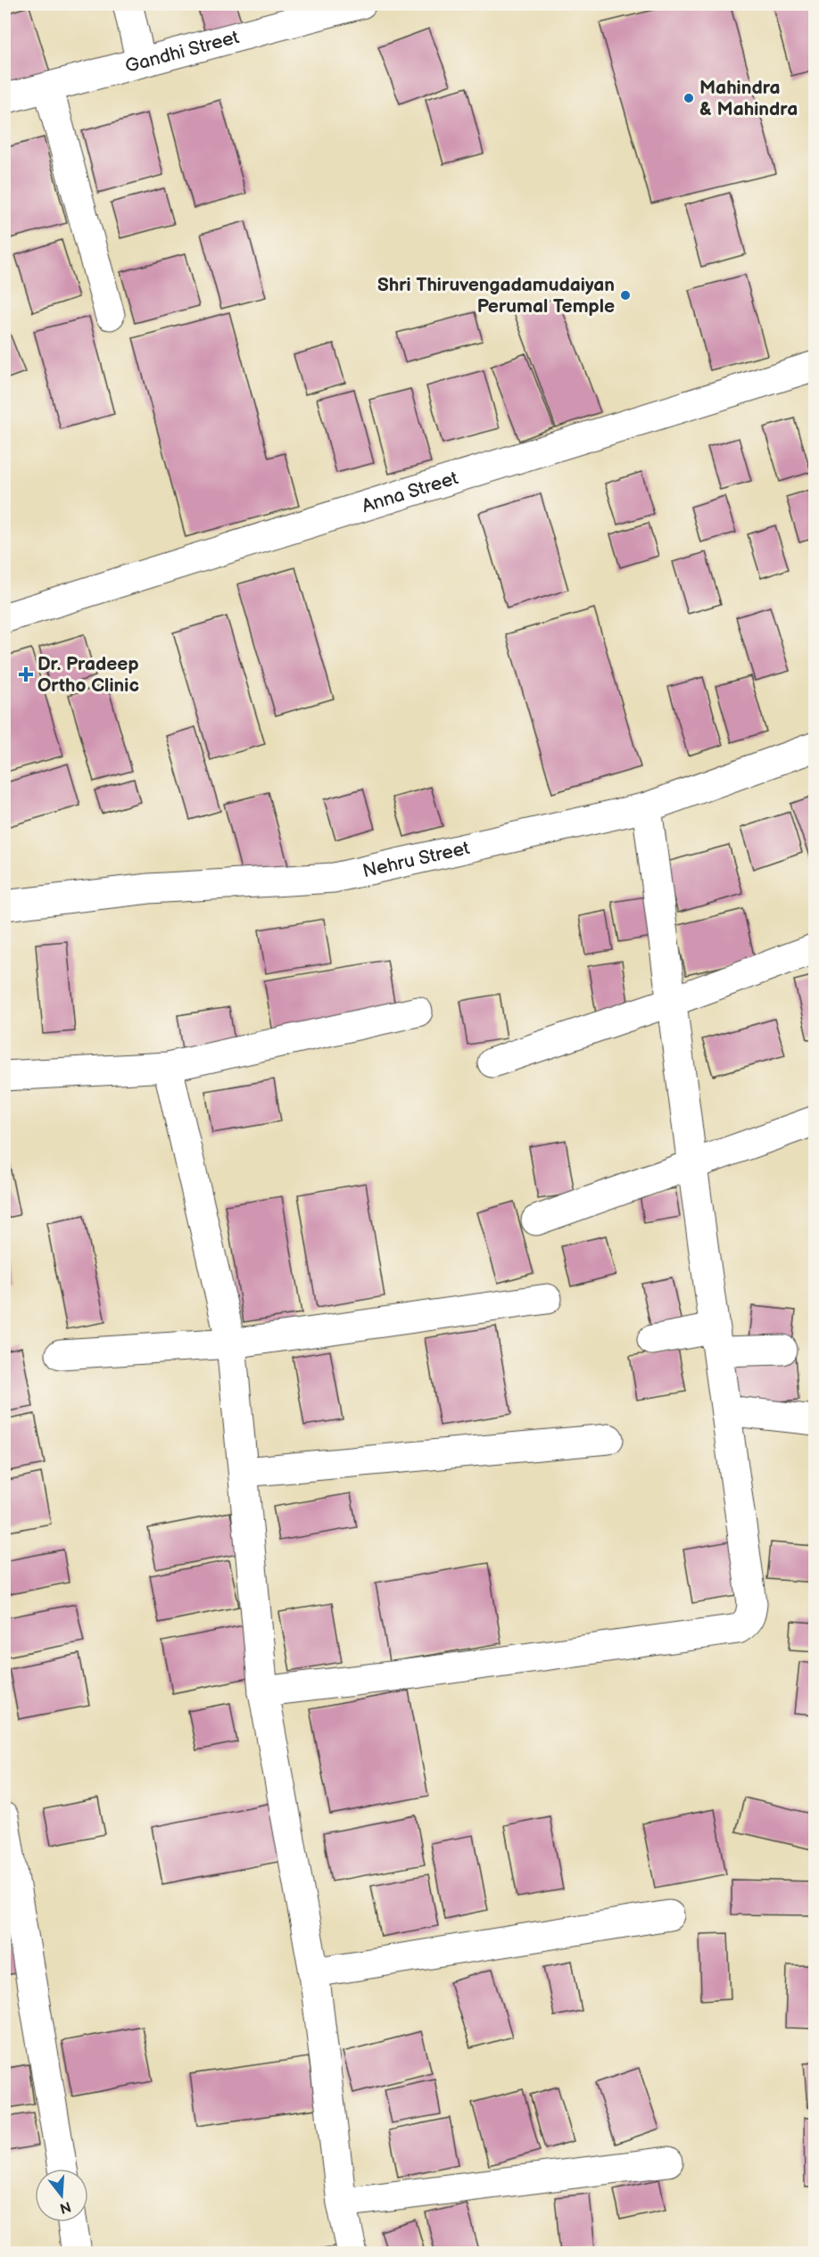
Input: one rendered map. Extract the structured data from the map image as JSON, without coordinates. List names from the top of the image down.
{
  "streets": {
    "street": ["Gandhi Street", "Anna Street", "Nehru Street"]
  },
  "places": {
    "other": ["Mahindra & Mahindra", "Shri Thiruvengadamudaiyan Perumal Temple"],
    "health": ["Dr. Pradeep Ortho Clinic"]
  },
  "north": "bottom"
}
